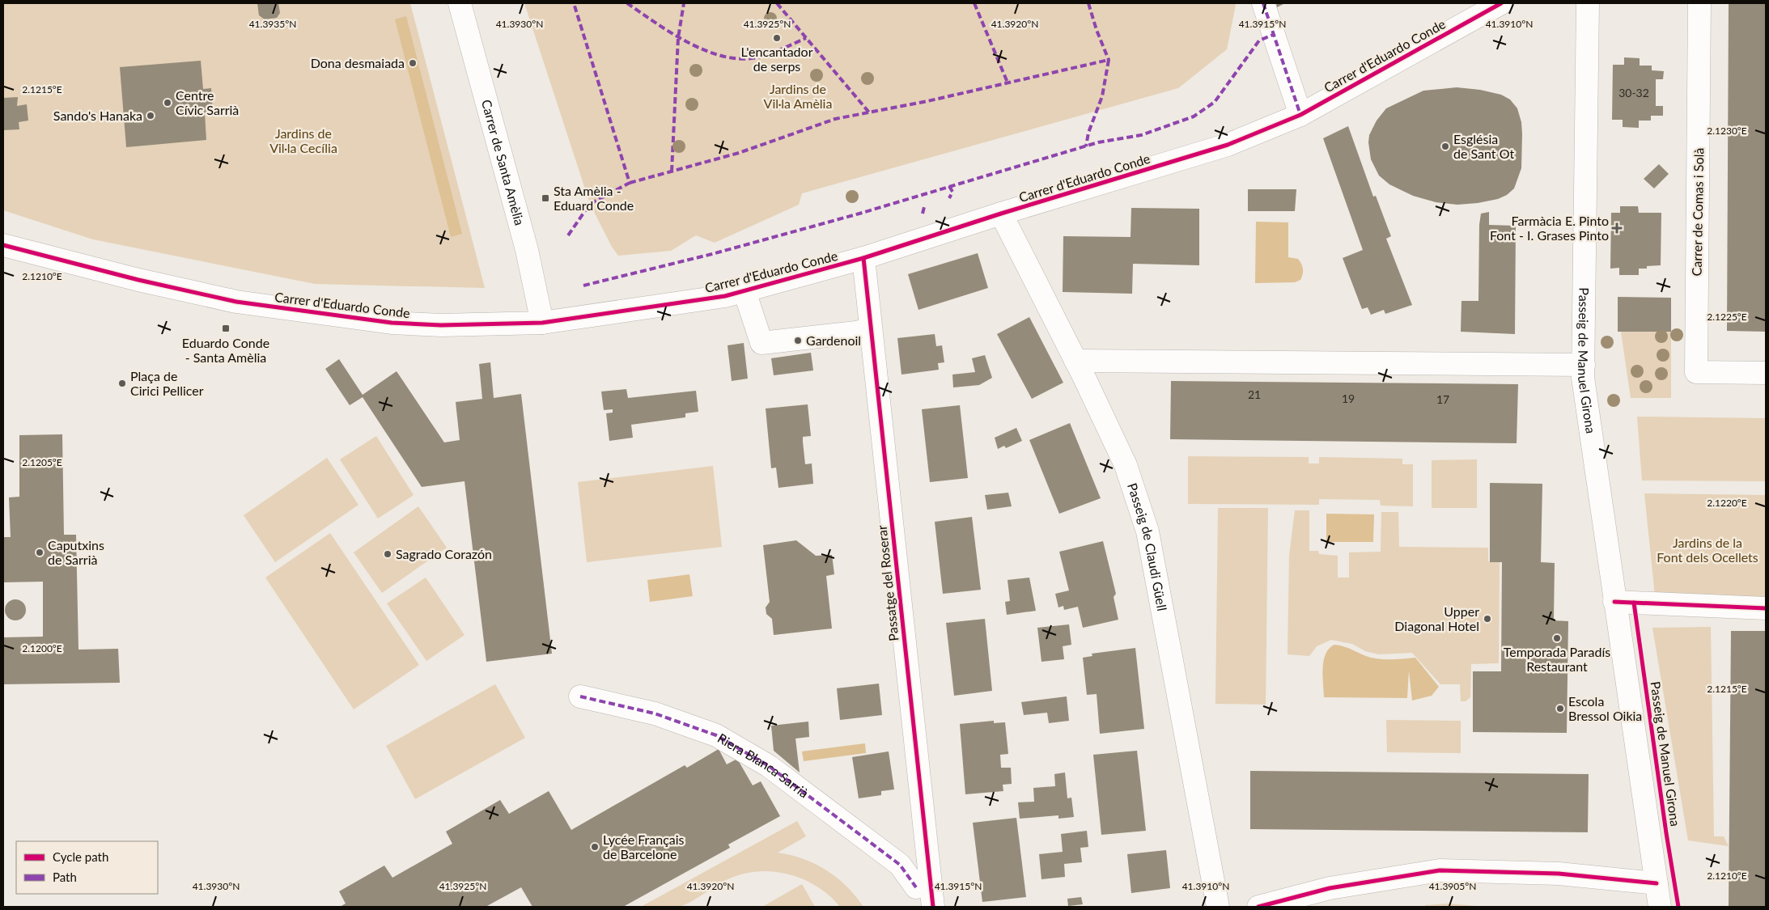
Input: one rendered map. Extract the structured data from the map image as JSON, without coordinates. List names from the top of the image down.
{
  "streets": {
    "street": [
      "Carrer d'Eduardo Conde",
      "Carrer de Santa Amèlia",
      "Carrer de Comas i Solà",
      "Passeig de Manuel Girona",
      "Passeig de Claudi Güell",
      "Passatge del Roserar",
      "Riera Blanca Sarrià"
    ]
  },
  "crossings": [
    ["Carrer d'Eduardo Conde", "Carrer de Santa Amèlia"],
    ["Carrer d'Eduardo Conde", "Passeig de Claudi Güell"],
    ["Carrer d'Eduardo Conde", "Passatge del Roserar"]
  ],
  "parks": ["Jardins de Vil·la Amèlia", "Jardins de Vil·la Cecília", "Jardins de la Font dels Ocellets"],
  "places": {
    "other": [
      "L'encantador de serps",
      "Dona desmaiada",
      "Centre Cívic Sarrià",
      "Sando's Hanaka",
      "Església de Sant Ot",
      "Gardenoil",
      "Plaça de Cirici Pellicer",
      "Caputxins de Sarrià",
      "Sagrado Corazón",
      "Upper Diagonal Hotel",
      "Temporada Paradís Restaurant",
      "Escola Bressol Oikia",
      "Lycée Français de Barcelone"
    ],
    "transit": ["Sta Amèlia - Eduard Conde", "Eduardo Conde - Santa Amèlia"],
    "health": ["Farmàcia E. Pinto Font - I. Grases Pinto"]
  },
  "house_numbers": [
    "30-32",
    "21",
    "19",
    "17"
  ],
  "legend": ["Cycle path", "Path"],
  "coordinates": [
    "41.3935°N",
    "41.3930°N",
    "41.3925°N",
    "41.3920°N",
    "41.3915°N",
    "41.3910°N",
    "2.1215°E",
    "2.1230°E",
    "2.1210°E",
    "2.1225°E",
    "2.1205°E",
    "2.1220°E",
    "2.1200°E",
    "41.3905°N"
  ]
}
